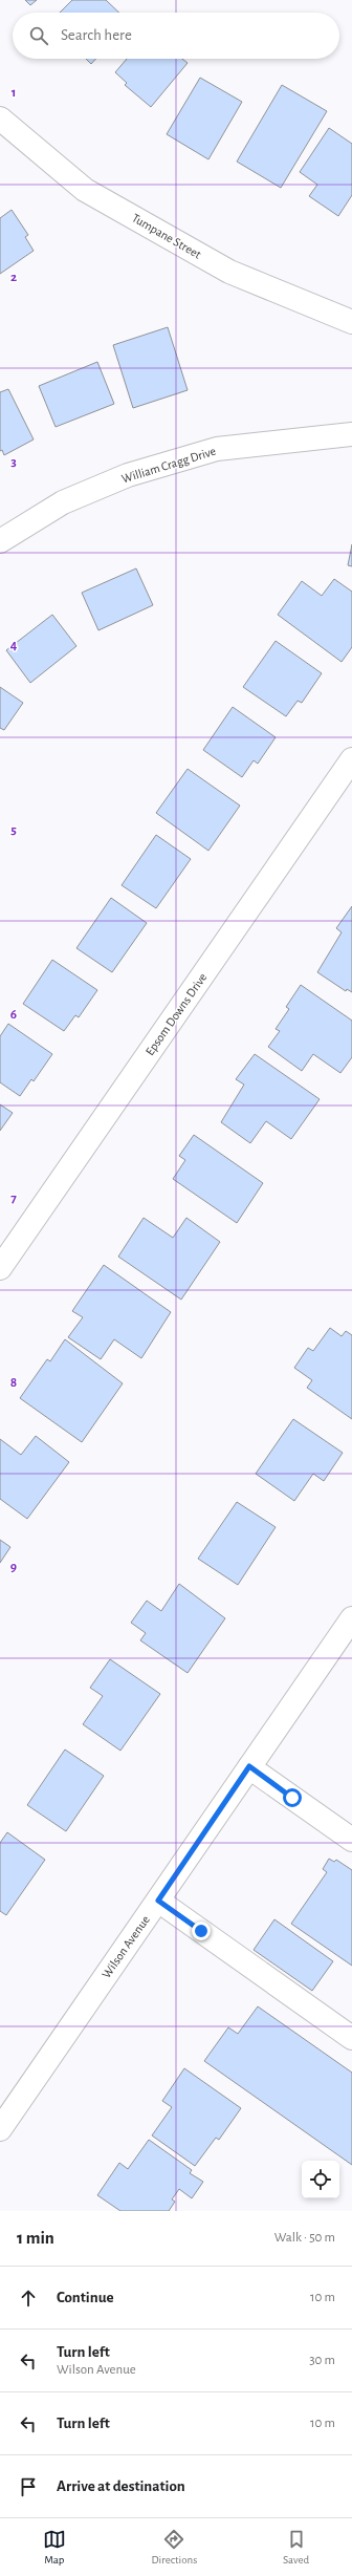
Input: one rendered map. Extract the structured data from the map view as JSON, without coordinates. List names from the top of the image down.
{
  "streets": {
    "street": [
      "Tumpane Street",
      "William Cragg Drive",
      "Epsom Downs Drive",
      "Wilson Avenue"
    ]
  },
  "page": {
    "search": "Search here",
    "heading": ["1 min", "Walk · 50 m"],
    "list": [
      ["Continue", "10 m"],
      ["Turn left", "Wilson Avenue", "30 m"],
      ["Turn left", "10 m"],
      "Arrive at destination"
    ],
    "nav": ["Map", "Directions", "Saved"]
  },
  "grid": {
    "rows": [
      "1",
      "2",
      "3",
      "4",
      "5",
      "6",
      "7",
      "8",
      "9"
    ]
  }
}
